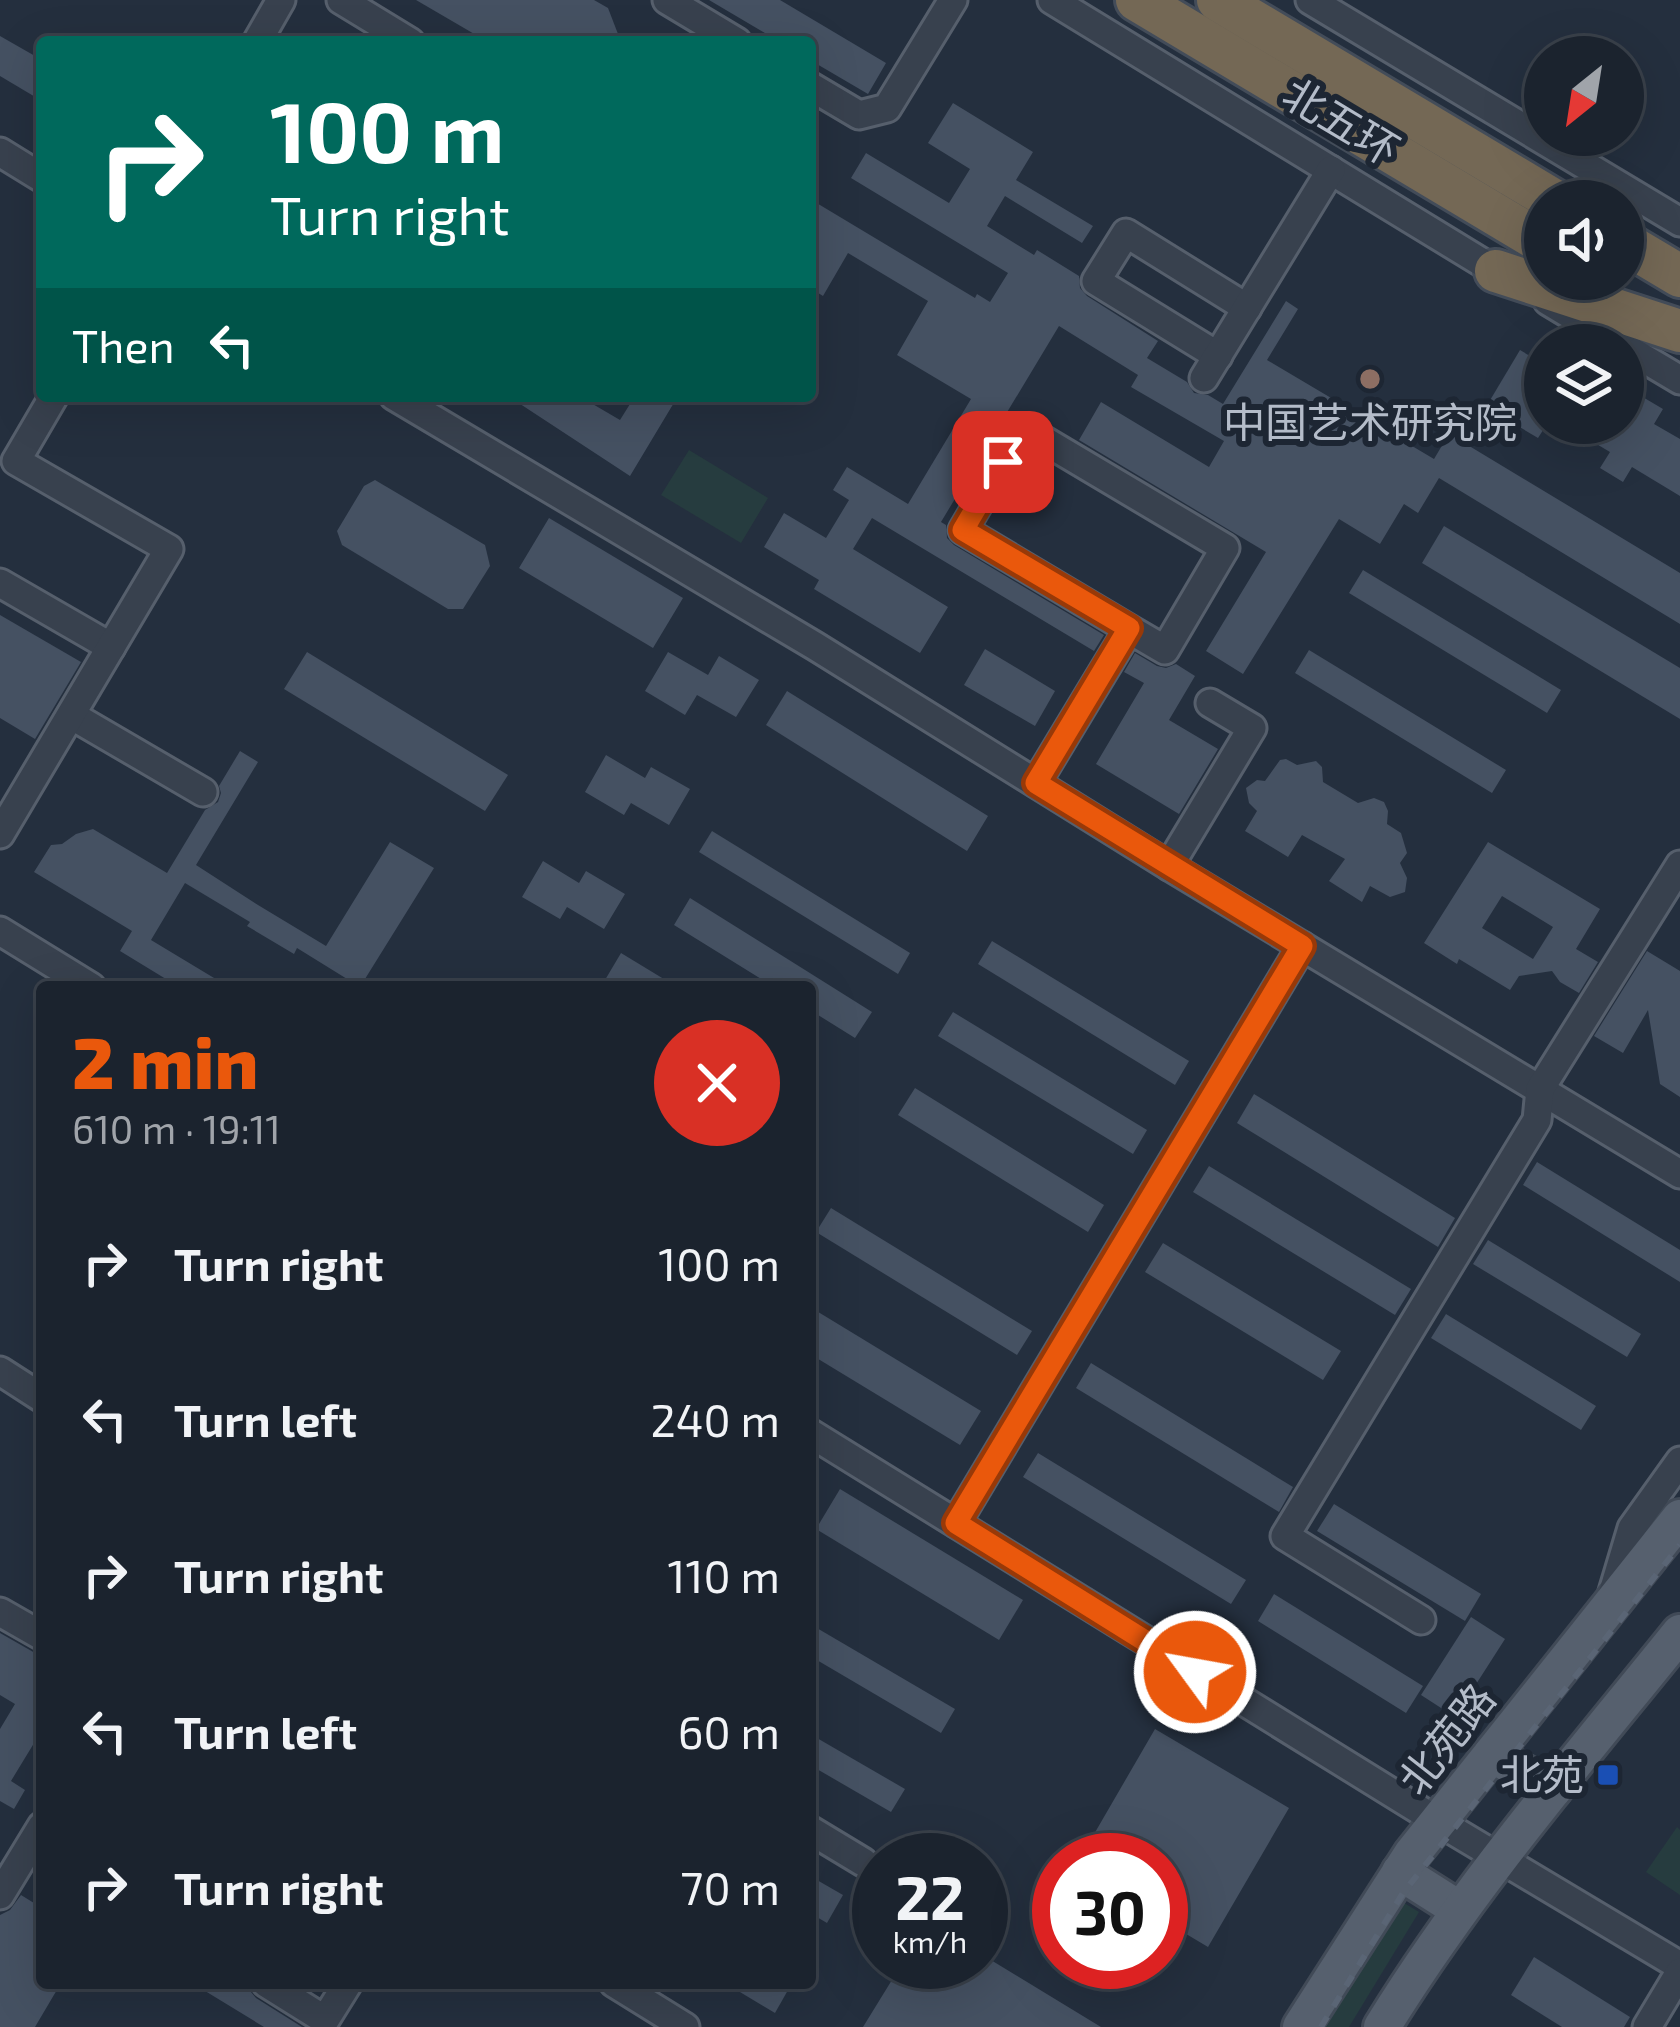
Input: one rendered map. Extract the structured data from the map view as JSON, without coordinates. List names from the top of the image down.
{
  "streets": {
    "highway": ["北五环"],
    "main road": ["北苑路"]
  },
  "places": {
    "other": ["中国艺术研究院"],
    "transit": ["北苑"]
  },
  "north": "bottom left",
  "page": {
    "turn": ["100 m", "Turn right"],
    "then": "Then",
    "heading": ["2 min", "610 m · 19:11"],
    "list": [
      {
        "name": "Turn right",
        "value": "100 m"
      },
      {
        "name": "Turn left",
        "value": "240 m"
      },
      {
        "name": "Turn right",
        "value": "110 m"
      },
      {
        "name": "Turn left",
        "value": "60 m"
      },
      {
        "name": "Turn right",
        "value": "70 m"
      }
    ],
    "speed": "22 km/h",
    "limit": "30"
  }
}
